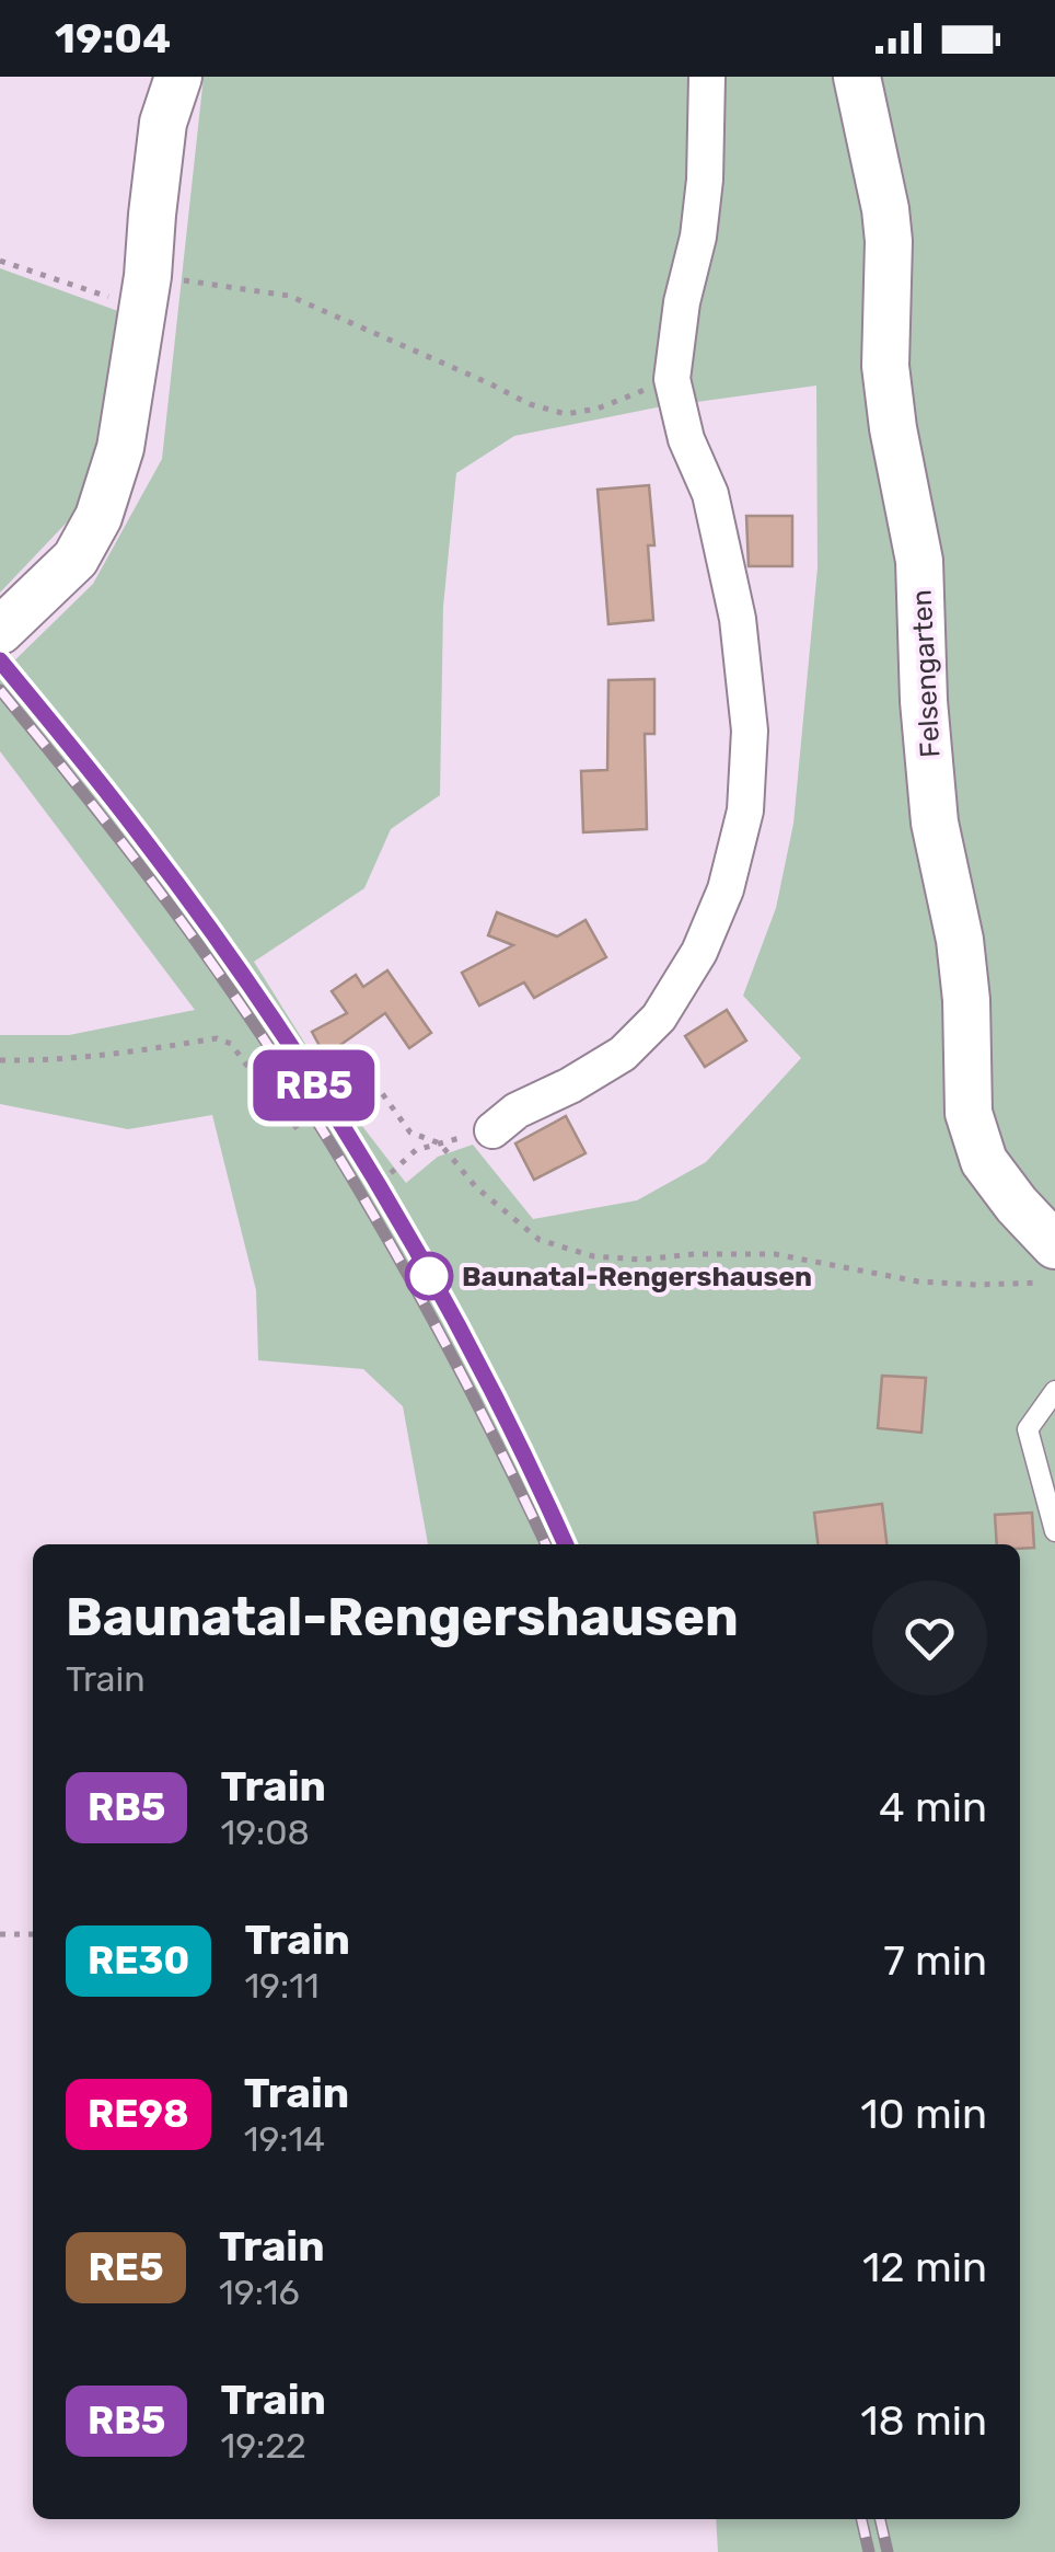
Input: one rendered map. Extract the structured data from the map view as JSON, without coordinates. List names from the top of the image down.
{
  "streets": {
    "street": ["Felsengarten"]
  },
  "places": ["Baunatal-Rengershausen"],
  "page": {
    "status": "19:04",
    "on_map": "RB5",
    "heading": ["Baunatal-Rengershausen", "Train"],
    "list": [
      {
        "mark": "RB5",
        "name": "Train",
        "note": "19:08",
        "value": "4 min"
      },
      {
        "mark": "RE30",
        "name": "Train",
        "note": "19:11",
        "value": "7 min"
      },
      {
        "mark": "RE98",
        "name": "Train",
        "note": "19:14",
        "value": "10 min"
      },
      {
        "mark": "RE5",
        "name": "Train",
        "note": "19:16",
        "value": "12 min"
      },
      {
        "mark": "RB5",
        "name": "Train",
        "note": "19:22",
        "value": "18 min"
      }
    ]
  }
}
